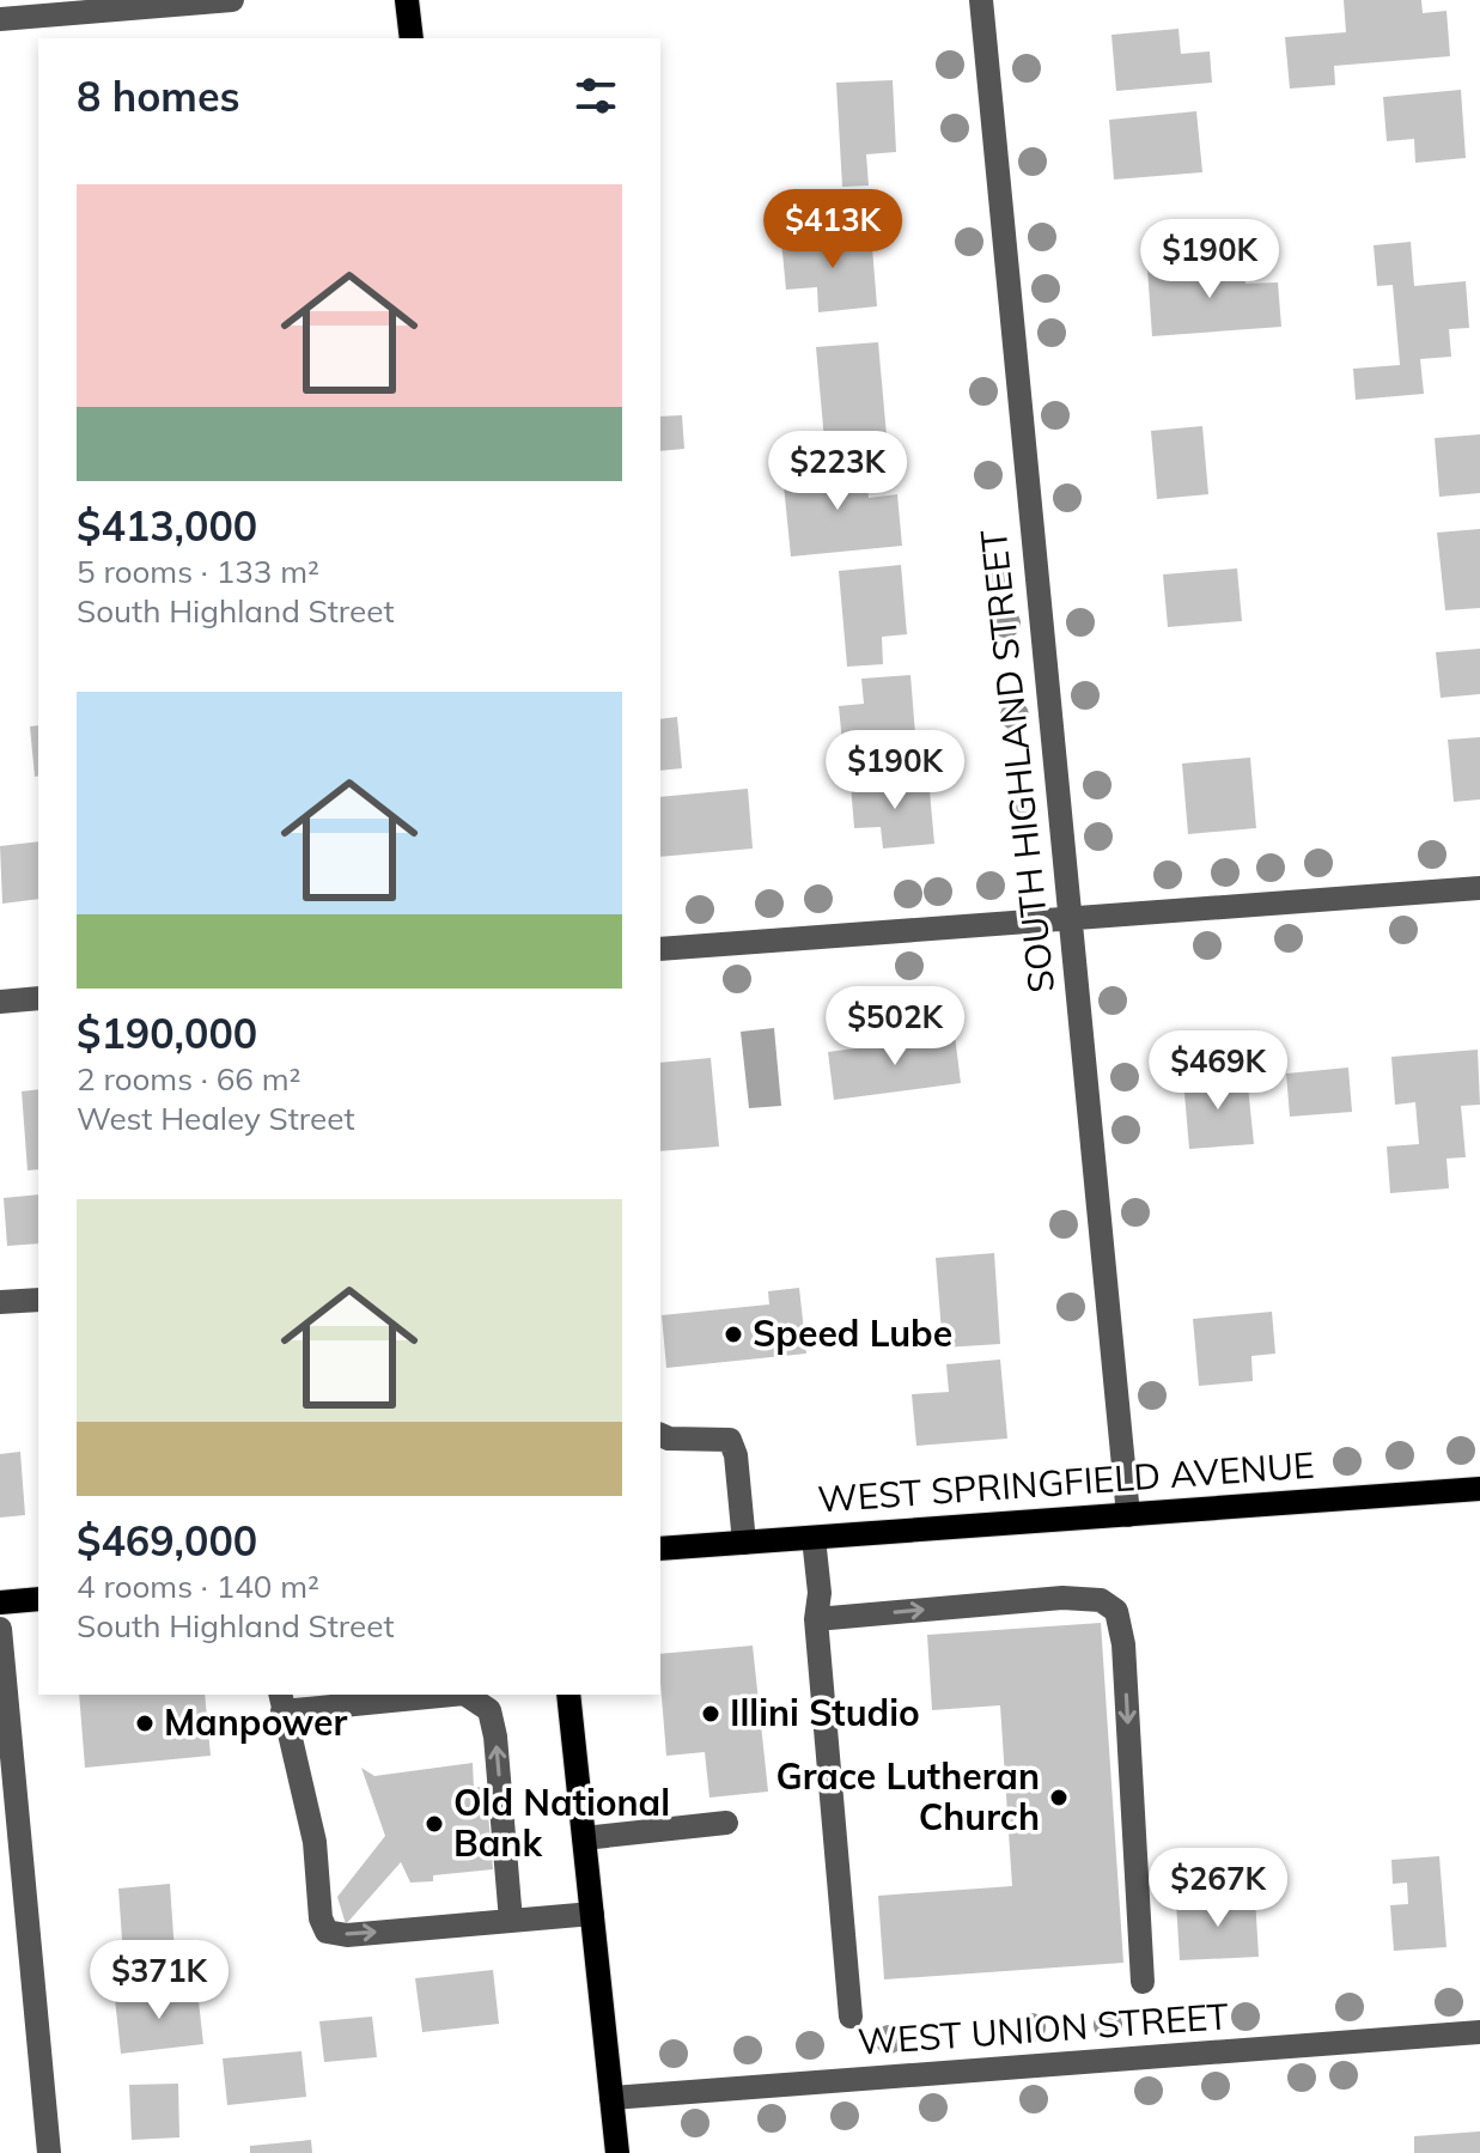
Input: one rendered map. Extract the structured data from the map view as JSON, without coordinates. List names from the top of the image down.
{
  "streets": {
    "main road": ["WEST SPRINGFIELD AVENUE"],
    "street": ["SOUTH HIGHLAND STREET", "WEST UNION STREET"]
  },
  "crossings": [
    ["SOUTH HIGHLAND STREET", "WEST SPRINGFIELD AVENUE"]
  ],
  "places": [
    "Speed Lube",
    "Illini Studio",
    "Manpower",
    "Grace Lutheran Church",
    "Old National Bank"
  ],
  "page": {
    "heading": "8 homes",
    "list": [
      {
        "name": "$413,000",
        "note": "5 rooms · 133 m² · South Highland Street"
      },
      {
        "name": "$190,000",
        "note": "2 rooms · 66 m² · West Healey Street"
      },
      {
        "name": "$469,000",
        "note": "4 rooms · 140 m² · South Highland Street"
      }
    ],
    "price": [
      "$413K",
      "$190K",
      "$223K",
      "$190K",
      "$502K",
      "$469K",
      "$267K",
      "$371K"
    ]
  }
}
